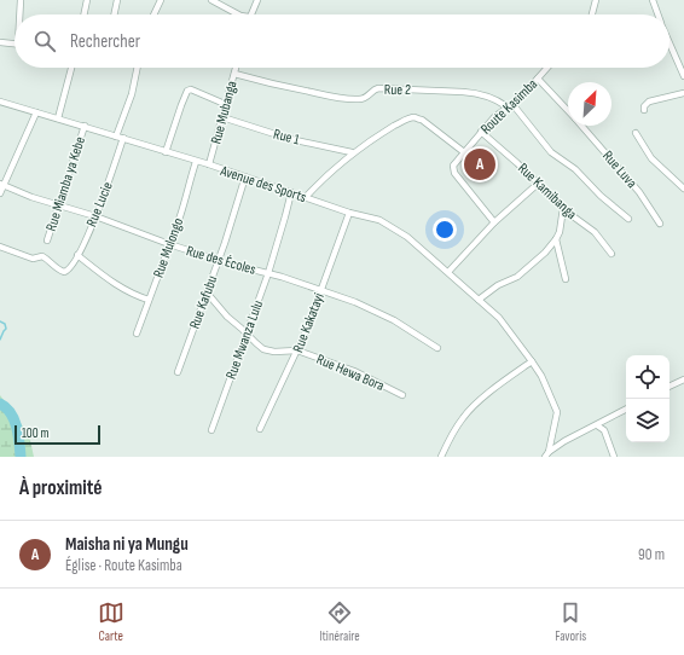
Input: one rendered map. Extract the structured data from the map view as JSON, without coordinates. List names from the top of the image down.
{
  "streets": {
    "street": [
      "Rue 2",
      "Route Kasimba",
      "Rue Mubanga",
      "Rue 1",
      "Rue Luva",
      "Rue Miamba ya Kebe",
      "Avenue des Sports",
      "Rue Kamibanga",
      "Rue Lucie",
      "Rue Mulongo",
      "Rue des Écoles",
      "Rue Kafubu",
      "Rue Kakatayi",
      "Rue Mwanza Lulu",
      "Rue Hewa Bora"
    ]
  },
  "crossings": [
    ["Rue 2", "Route Kasimba"],
    ["Rue 2", "Rue Mubanga"],
    ["Route Kasimba", "Rue Luva"],
    ["Route Kasimba", "Rue Kamibanga"],
    ["Rue Mubanga", "Rue 1"],
    ["Rue Mubanga", "Avenue des Sports"],
    ["Rue Miamba ya Kebe", "Avenue des Sports"],
    ["Rue Miamba ya Kebe", "Rue des Écoles"],
    ["Avenue des Sports", "Rue Lucie"],
    ["Avenue des Sports", "Rue Mulongo"],
    ["Avenue des Sports", "Rue Kafubu"],
    ["Avenue des Sports", "Rue Kakatayi"],
    ["Avenue des Sports", "Rue Mwanza Lulu"],
    ["Rue Lucie", "Rue des Écoles"],
    ["Rue Mulongo", "Rue des Écoles"],
    ["Rue des Écoles", "Rue Kafubu"],
    ["Rue des Écoles", "Rue Kakatayi"],
    ["Rue des Écoles", "Rue Mwanza Lulu"],
    ["Rue Kafubu", "Rue Hewa Bora"],
    ["Rue Kakatayi", "Rue Hewa Bora"],
    ["Rue Mwanza Lulu", "Rue Hewa Bora"]
  ],
  "scale_bar": "100 m",
  "north": "top right",
  "page": {
    "search": "Rechercher",
    "pins": "A",
    "scale": "100 m",
    "heading": "À proximité",
    "list": [
      {
        "mark": "A",
        "name": "Maisha ni ya Mungu",
        "note": "Église · Route Kasimba",
        "value": "90 m"
      }
    ],
    "nav": ["Carte", "Itinéraire", "Favoris"]
  }
}
